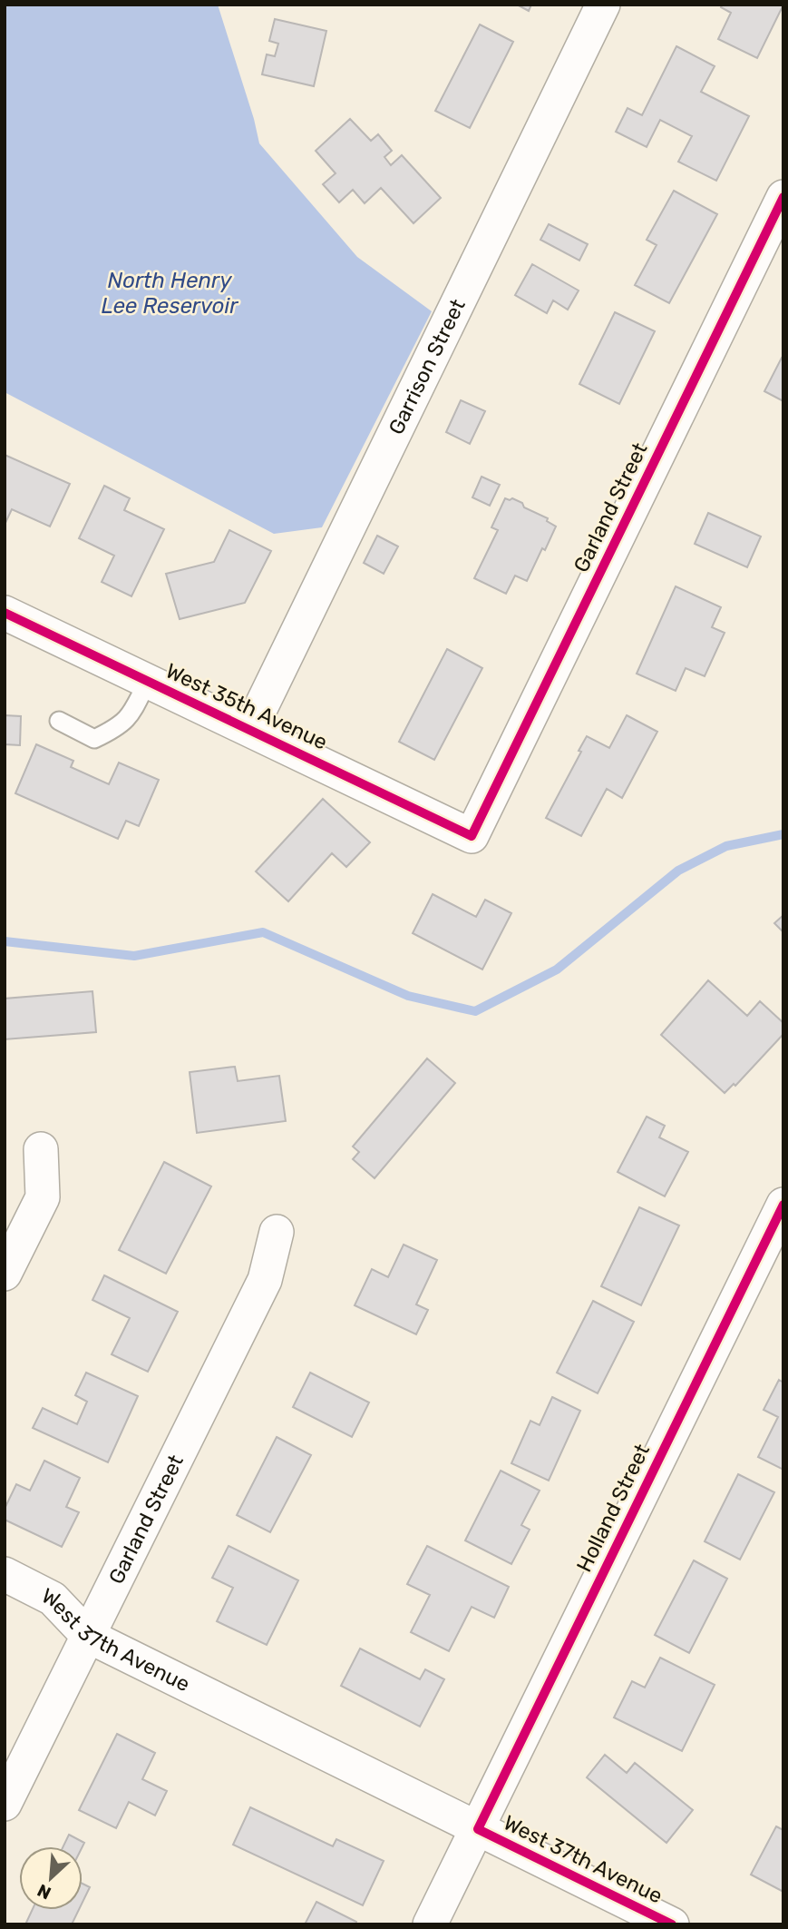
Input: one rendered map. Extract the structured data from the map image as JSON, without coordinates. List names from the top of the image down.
{
  "streets": {
    "street": [
      "Garrison Street",
      "Garland Street",
      "West 35th Avenue",
      "Holland Street",
      "West 37th Avenue"
    ]
  },
  "crossings": [
    ["Garrison Street", "West 35th Avenue"],
    ["Garland Street", "West 35th Avenue"],
    ["Garland Street", "West 37th Avenue"],
    ["Holland Street", "West 37th Avenue"]
  ],
  "water": ["North Henry Lee Reservoir"],
  "north": "bottom left"
}
